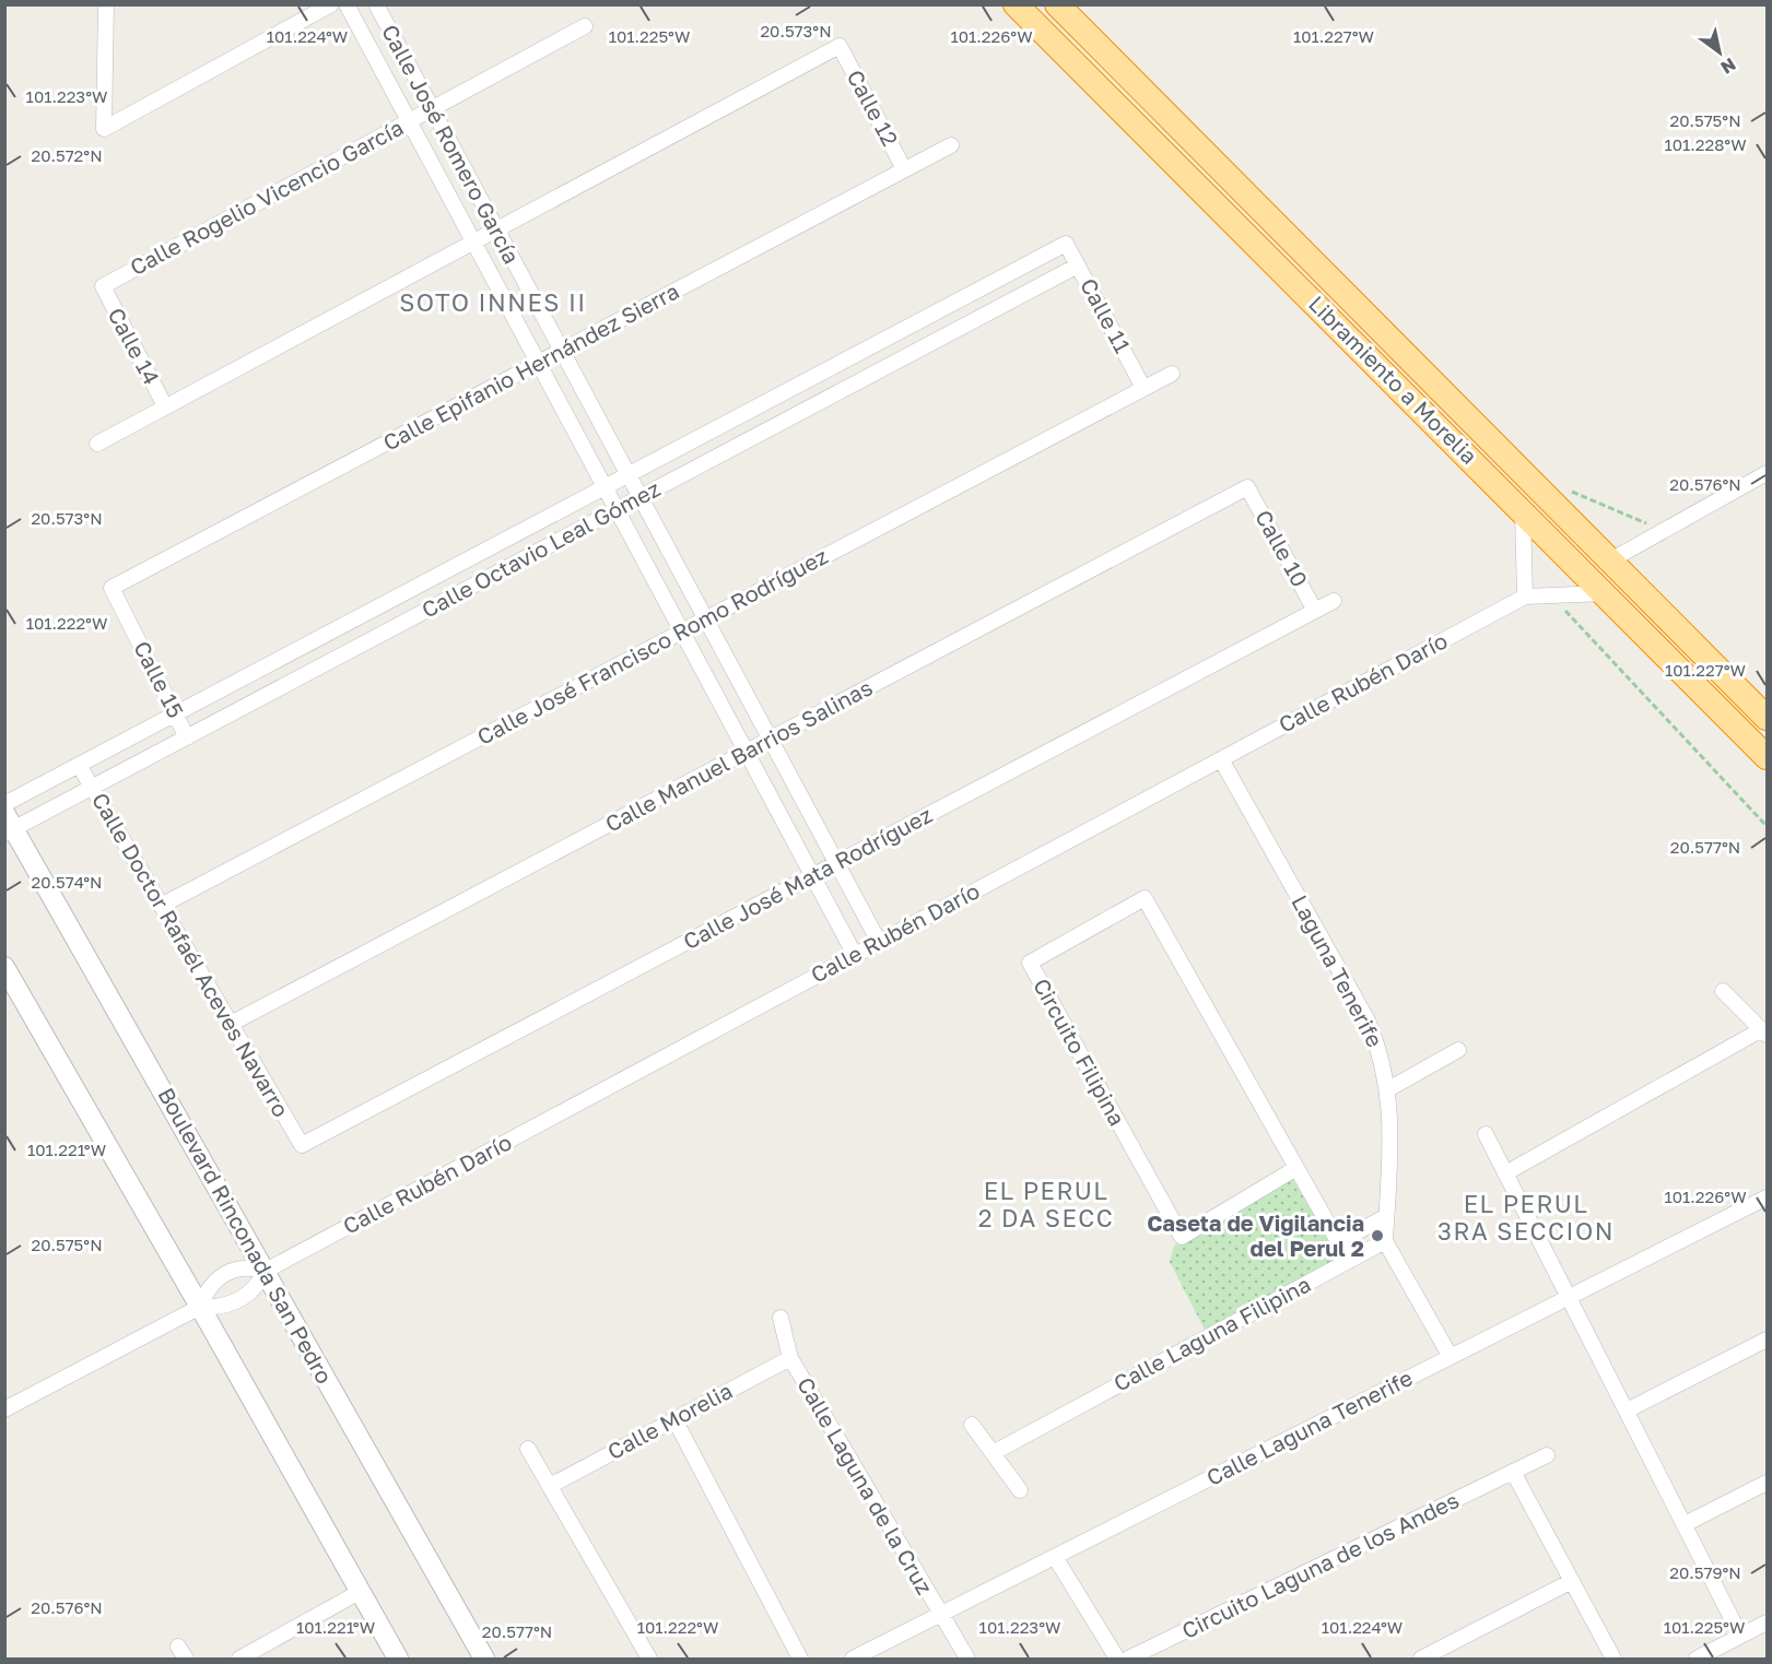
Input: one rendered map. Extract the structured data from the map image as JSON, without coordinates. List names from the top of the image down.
{
  "streets": {
    "highway": ["Libramiento a Morelia"],
    "street": [
      "Calle 12",
      "Calle José Romero García",
      "Calle Rogelio Vicencio García",
      "Calle 11",
      "Calle 14",
      "Calle Epifanio Hernández Sierra",
      "Calle 10",
      "Calle Octavio Leal Gómez",
      "Calle José Francisco Romo Rodríguez",
      "Calle 15",
      "Calle Rubén Darío",
      "Calle Manuel Barrios Salinas",
      "Calle José Mata Rodríguez",
      "Calle Doctor Rafaél Aceves Navarro",
      "Laguna Tenerife",
      "Circuito Filipina",
      "Boulevard Rinconada San Pedro",
      "Calle Laguna Filipina",
      "Calle Morelia",
      "Calle Laguna Tenerife",
      "Calle Laguna de la Cruz",
      "Circuito Laguna de los Andes"
    ]
  },
  "crossings": [
    ["Calle 12", "Calle José Romero García"],
    ["Calle 12", "Calle Epifanio Hernández Sierra"],
    ["Calle José Romero García", "Calle Rogelio Vicencio García"],
    ["Calle José Romero García", "Calle Epifanio Hernández Sierra"],
    ["Calle José Romero García", "Calle Octavio Leal Gómez"],
    ["Calle José Romero García", "Calle José Francisco Romo Rodríguez"],
    ["Calle José Romero García", "Calle Rubén Darío"],
    ["Calle José Romero García", "Calle Manuel Barrios Salinas"],
    ["Calle José Romero García", "Calle José Mata Rodríguez"],
    ["Calle Rogelio Vicencio García", "Calle 14"],
    ["Calle 11", "Calle Octavio Leal Gómez"],
    ["Calle 11", "Calle José Francisco Romo Rodríguez"],
    ["Calle Epifanio Hernández Sierra", "Calle 15"],
    ["Libramiento a Morelia", "Calle Rubén Darío"],
    ["Calle 10", "Calle Manuel Barrios Salinas"],
    ["Calle 10", "Calle José Mata Rodríguez"],
    ["Calle Octavio Leal Gómez", "Calle 15"],
    ["Calle Octavio Leal Gómez", "Calle Doctor Rafaél Aceves Navarro"],
    ["Calle Octavio Leal Gómez", "Boulevard Rinconada San Pedro"],
    ["Calle José Francisco Romo Rodríguez", "Calle Doctor Rafaél Aceves Navarro"],
    ["Calle Rubén Darío", "Laguna Tenerife"],
    ["Calle Rubén Darío", "Boulevard Rinconada San Pedro"],
    ["Calle Manuel Barrios Salinas", "Calle Doctor Rafaél Aceves Navarro"],
    ["Calle José Mata Rodríguez", "Calle Doctor Rafaél Aceves Navarro"],
    ["Laguna Tenerife", "Calle Laguna Filipina"],
    ["Circuito Filipina", "Calle Laguna Filipina"],
    ["Calle Morelia", "Calle Laguna de la Cruz"],
    ["Calle Laguna Tenerife", "Calle Laguna de la Cruz"]
  ],
  "districts": ["SOTO INNES II", "EL PERUL 2 DA SECC", "EL PERUL 3RA SECCION"],
  "places": ["Caseta de Vigilancia del Perul 2"],
  "north": "bottom right",
  "coordinates": [
    "20.573°N",
    "101.224°W",
    "101.225°W",
    "101.226°W",
    "101.227°W",
    "101.223°W",
    "20.575°N",
    "101.228°W",
    "20.572°N",
    "20.576°N",
    "101.222°W",
    "20.577°N",
    "20.574°N",
    "101.221°W",
    "20.579°N"
  ]
}
